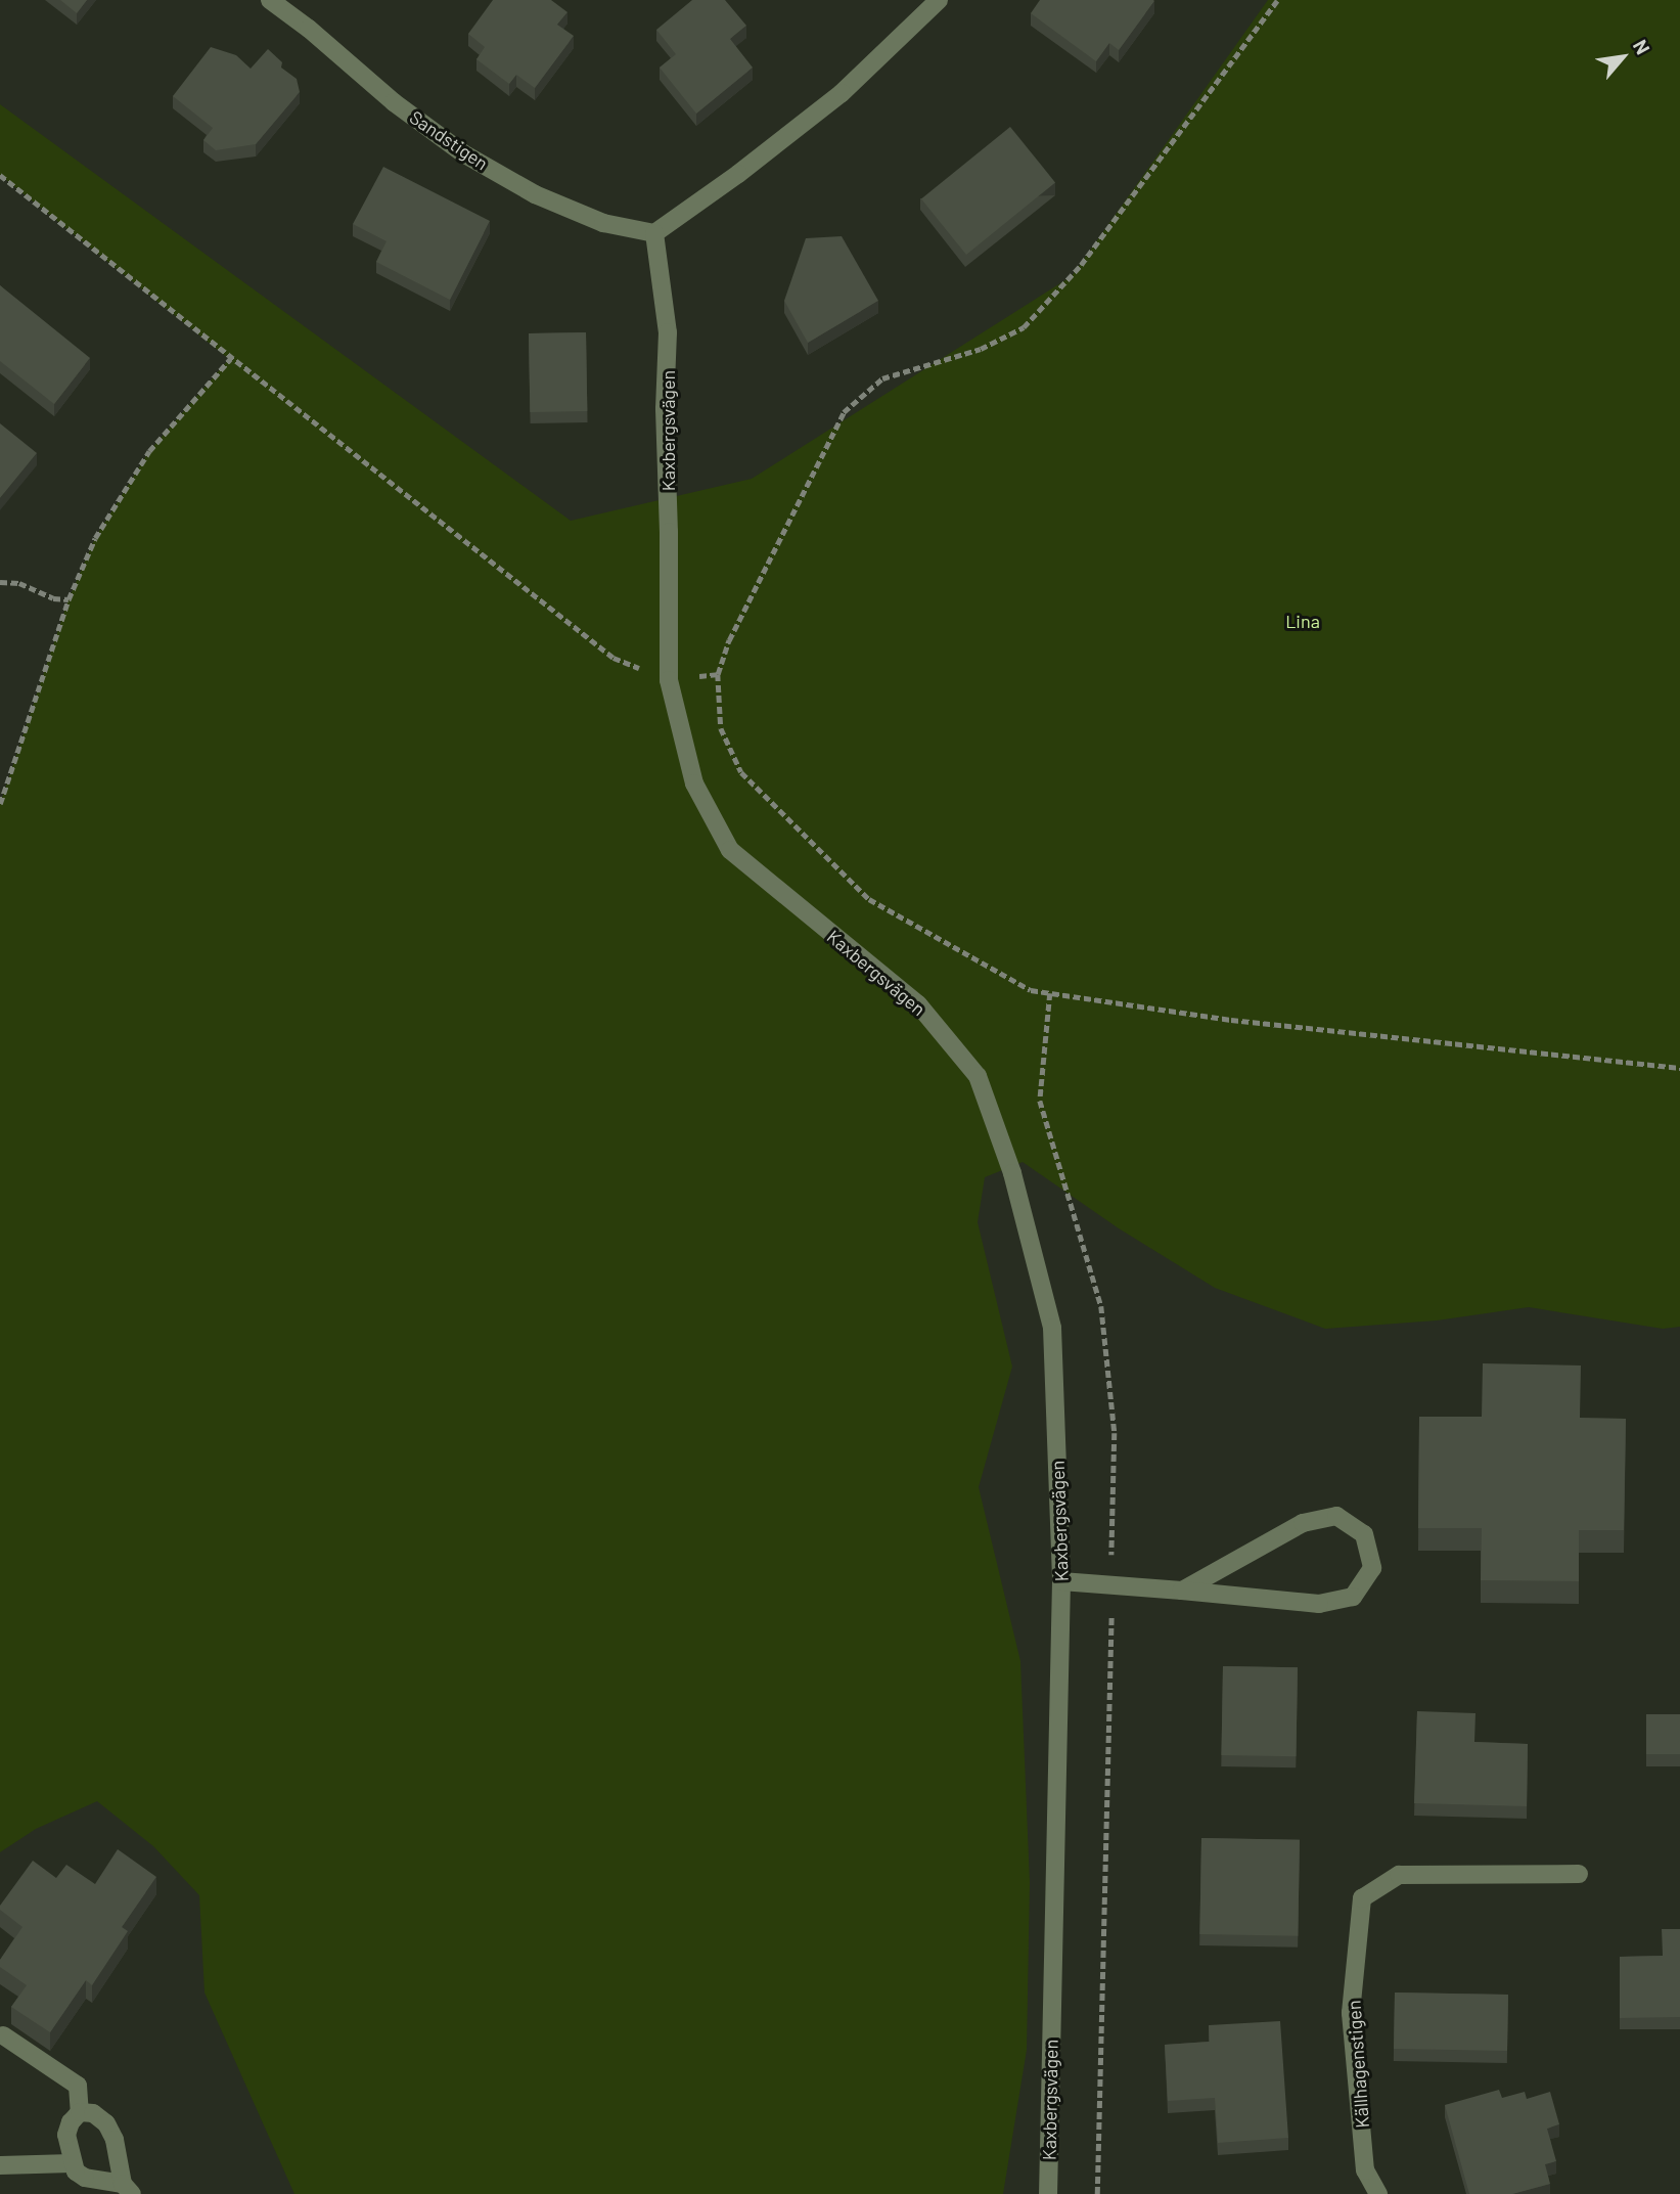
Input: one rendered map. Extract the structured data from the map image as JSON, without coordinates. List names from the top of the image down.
{
  "streets": {
    "street": ["Sandstigen", "Kaxbergsvägen", "Källhagenstigen"]
  },
  "crossings": [
    ["Sandstigen", "Kaxbergsvägen"]
  ],
  "parks": ["Lina"],
  "north": "top right"
}
